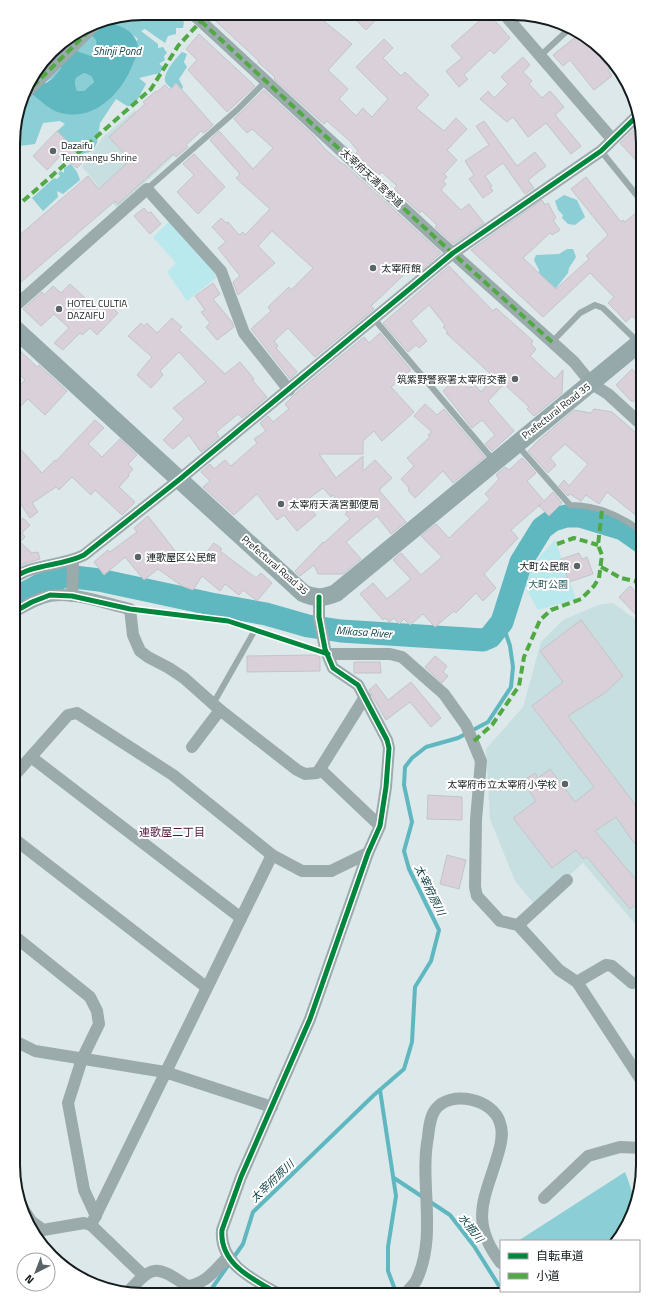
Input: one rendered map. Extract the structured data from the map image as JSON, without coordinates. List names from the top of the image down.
{
  "streets": {
    "main road": ["Prefectural Road 35"],
    "street": ["太宰府天満宮参道"]
  },
  "crossings": [
    ["太宰府天満宮参道", "Prefectural Road 35"]
  ],
  "districts": ["連歌屋二丁目"],
  "water": [
    "Shinji Pond",
    "Mikasa River",
    "太宰府原川",
    "水瓶川"
  ],
  "parks": ["大町公園"],
  "places": [
    "Dazaifu Temmangu Shrine",
    "太宰府館",
    "HOTEL CULTIA DAZAIFU",
    "筑紫野警察署太宰府交番",
    "太宰府天満宮郵便局",
    "連歌屋区公民館",
    "大町公民館",
    "太宰府市立太宰府小学校"
  ],
  "legend": ["自転車道", "小道"],
  "north": "bottom left"
}
